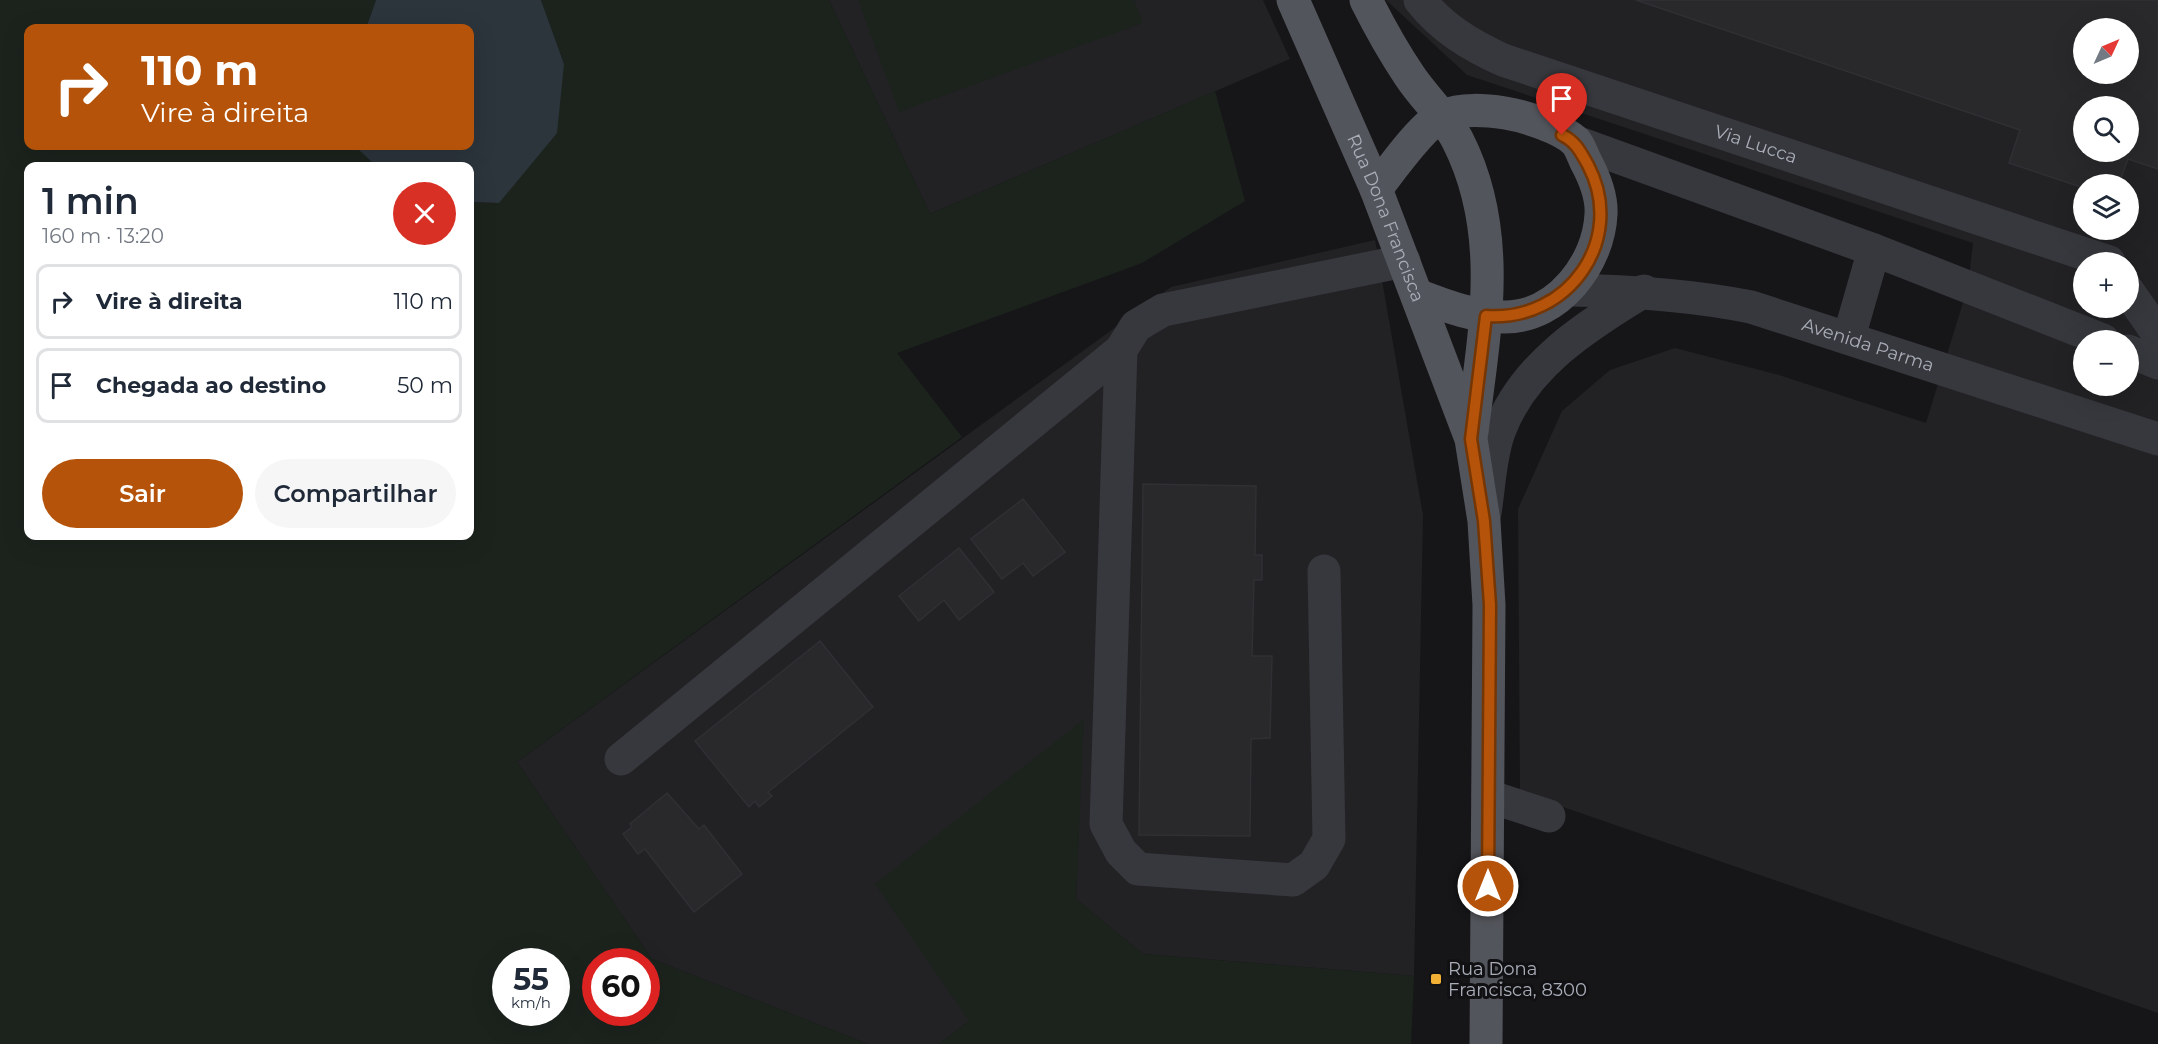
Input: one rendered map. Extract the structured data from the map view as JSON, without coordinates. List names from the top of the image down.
{
  "streets": {
    "main road": ["Rua Dona Francisca"],
    "street": ["Via Lucca", "Avenida Parma"]
  },
  "places": {
    "transit": ["Rua Dona Francisca, 8300"]
  },
  "north": "top right",
  "page": {
    "map_buttons": ["+", "−"],
    "turn": ["110 m", "Vire à direita"],
    "heading": ["1 min", "160 m · 13:20"],
    "list": [
      {
        "name": "Vire à direita",
        "value": "110 m"
      },
      {
        "name": "Chegada ao destino",
        "value": "50 m"
      }
    ],
    "buttons": ["Sair", "Compartilhar"],
    "speed": "55 km/h",
    "limit": "60"
  }
}
